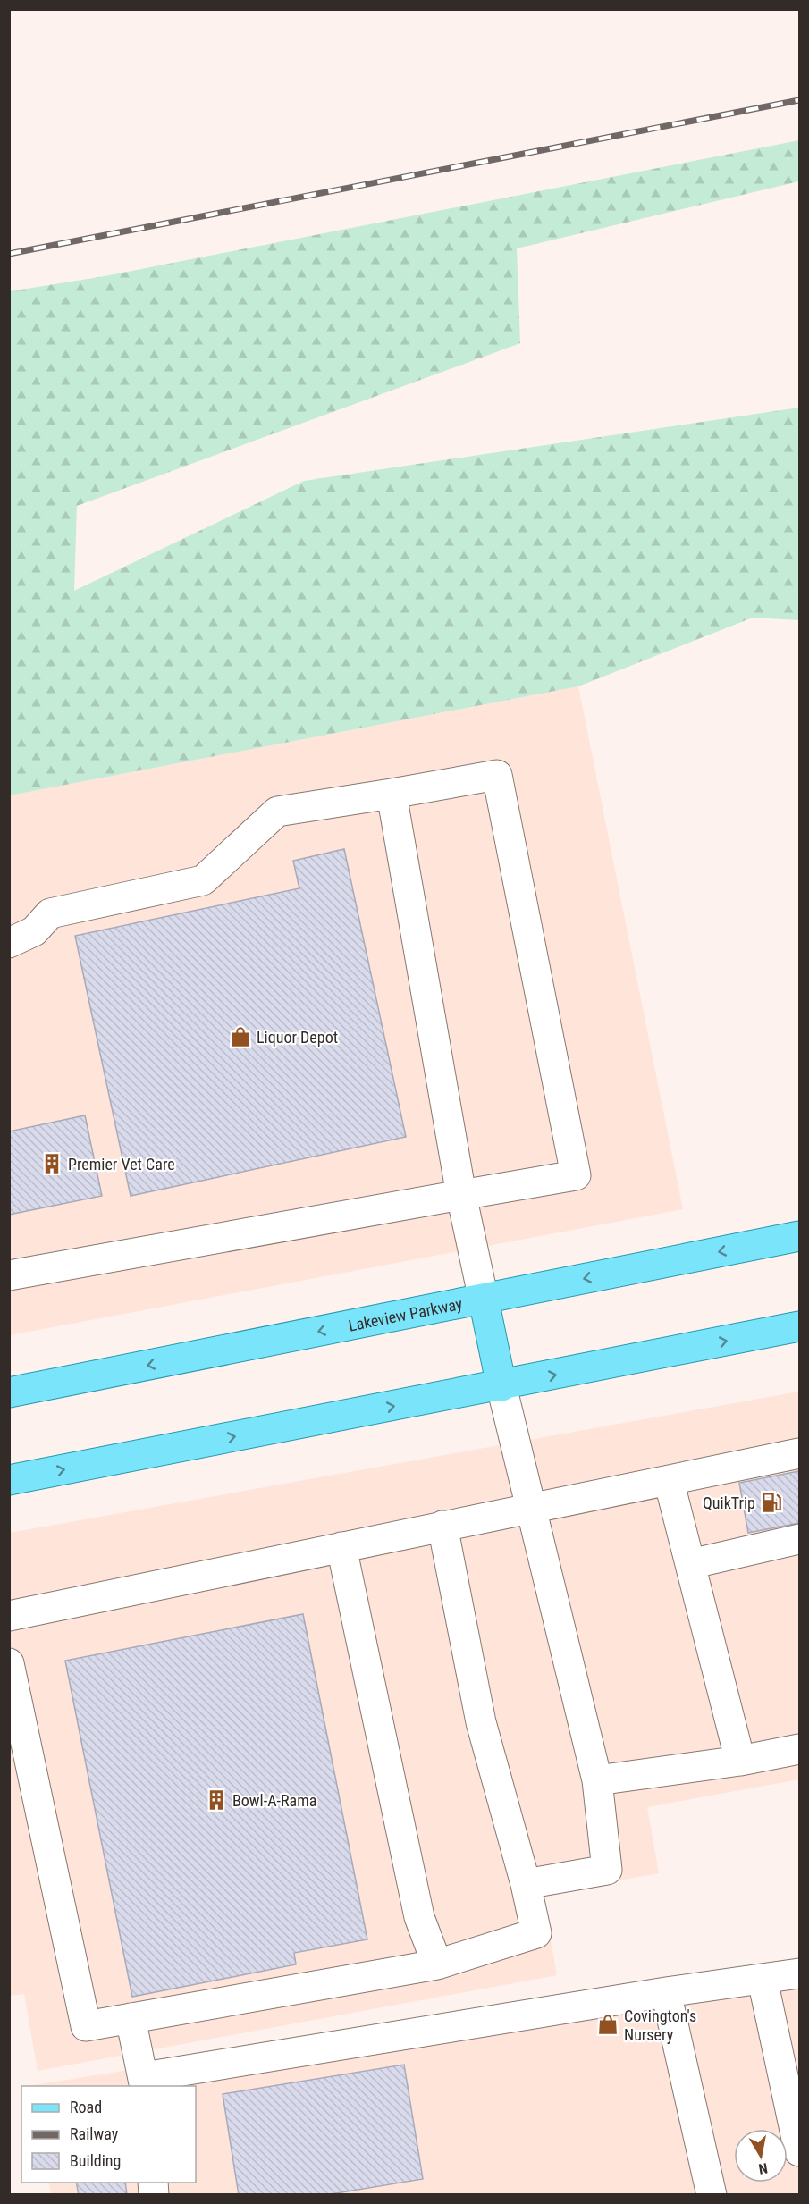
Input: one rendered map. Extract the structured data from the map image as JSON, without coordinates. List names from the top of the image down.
{
  "streets": {
    "main road": ["Lakeview Parkway"]
  },
  "places": {
    "shop": ["Liquor Depot", "Covington's Nursery"],
    "building": ["Premier Vet Care", "Bowl-A-Rama"],
    "fuel station": ["QuikTrip"]
  },
  "legend": ["Road", "Railway", "Building"],
  "north": "bottom"
}
